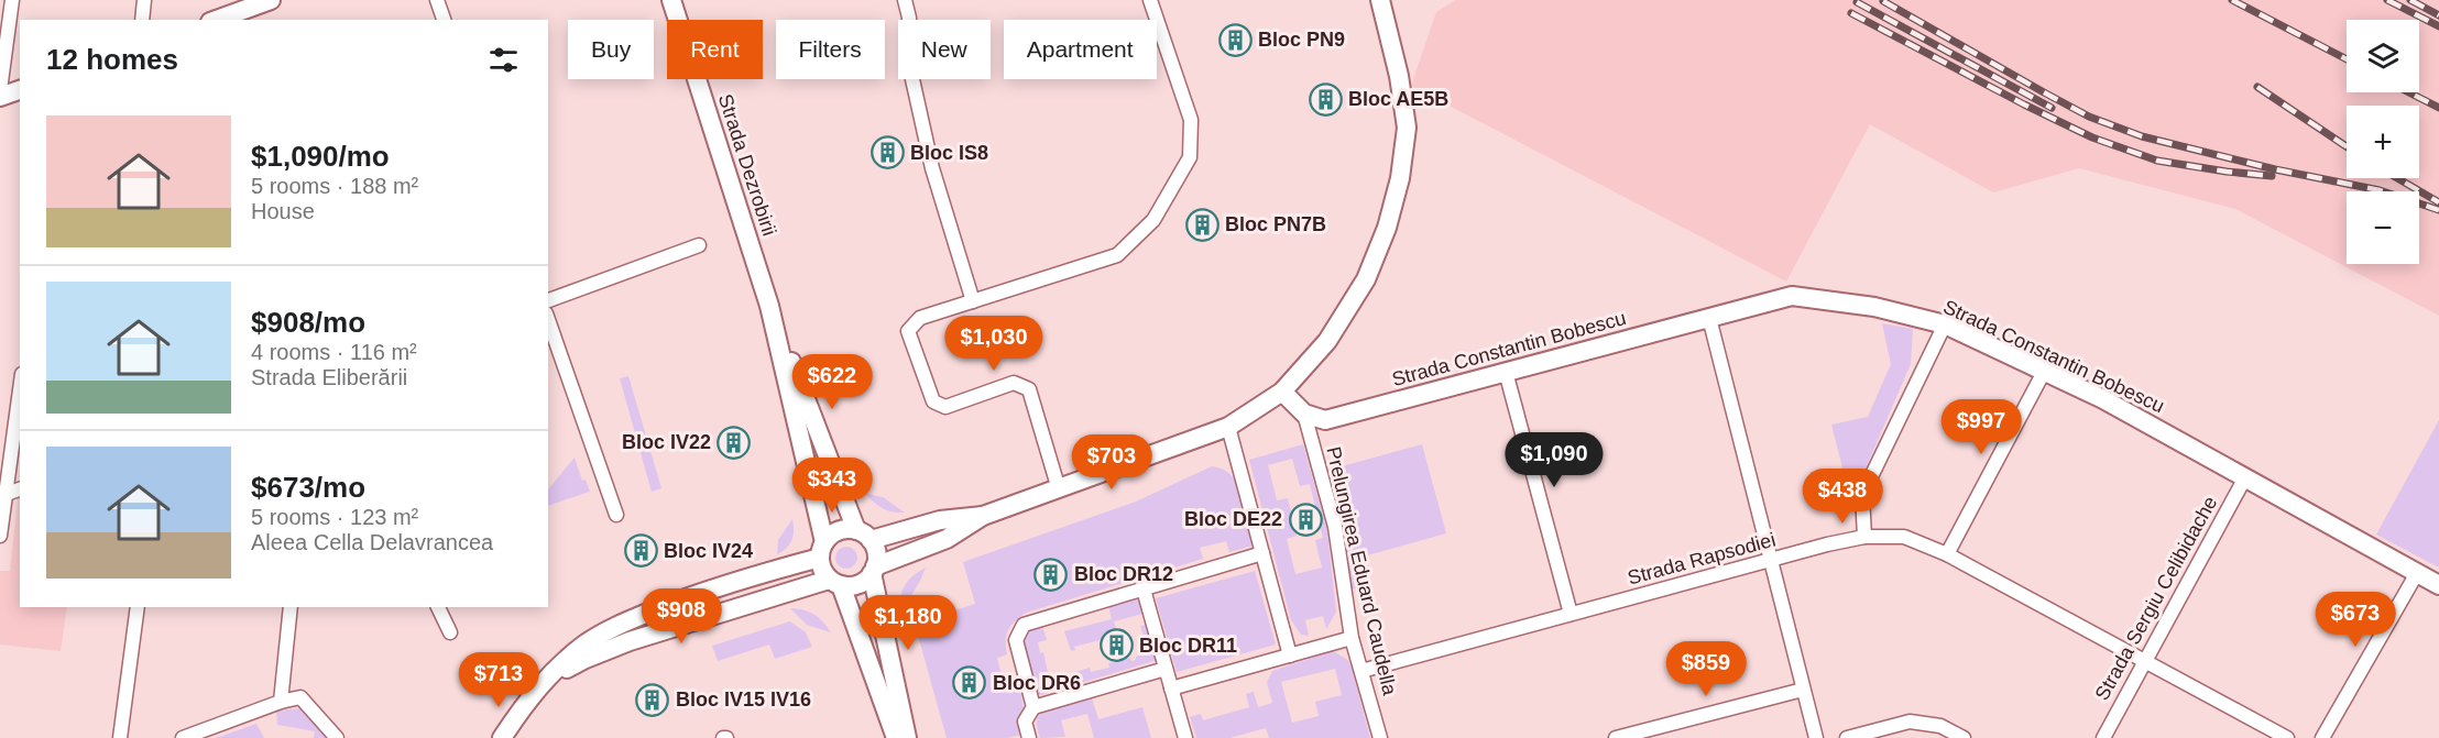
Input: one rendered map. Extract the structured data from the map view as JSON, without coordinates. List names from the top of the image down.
{
  "streets": {
    "street": [
      "Strada Dezrobirii",
      "Strada Constantin Bobescu",
      "Strada Rapsodiei",
      "Prelungirea Eduard Caudella",
      "Strada Sergiu Celibidache"
    ]
  },
  "crossings": [
    ["Strada Constantin Bobescu", "Prelungirea Eduard Caudella"],
    ["Strada Constantin Bobescu", "Strada Sergiu Celibidache"],
    ["Strada Rapsodiei", "Prelungirea Eduard Caudella"],
    ["Strada Rapsodiei", "Strada Sergiu Celibidache"]
  ],
  "places": {
    "building": [
      "Bloc PN9",
      "Bloc AE5B",
      "Bloc IS8",
      "Bloc PN7B",
      "Bloc IV22",
      "Bloc DE22",
      "Bloc IV24",
      "Bloc DR12",
      "Bloc DR11",
      "Bloc DR6",
      "Bloc IV15 IV16"
    ]
  },
  "page": {
    "map_buttons": ["+", "−"],
    "chip": [
      "Buy",
      "Rent",
      "Filters",
      "New",
      "Apartment"
    ],
    "heading": "12 homes",
    "list": [
      {
        "name": "$1,090/mo",
        "note": "5 rooms · 188 m² · House"
      },
      {
        "name": "$908/mo",
        "note": "4 rooms · 116 m² · Strada Eliberării"
      },
      {
        "name": "$673/mo",
        "note": "5 rooms · 123 m² · Aleea Cella Delavrancea"
      }
    ],
    "price": [
      "$1,030",
      "$622",
      "$997",
      "$1,090",
      "$703",
      "$343",
      "$438",
      "$908",
      "$673",
      "$1,180",
      "$859",
      "$713"
    ]
  }
}
